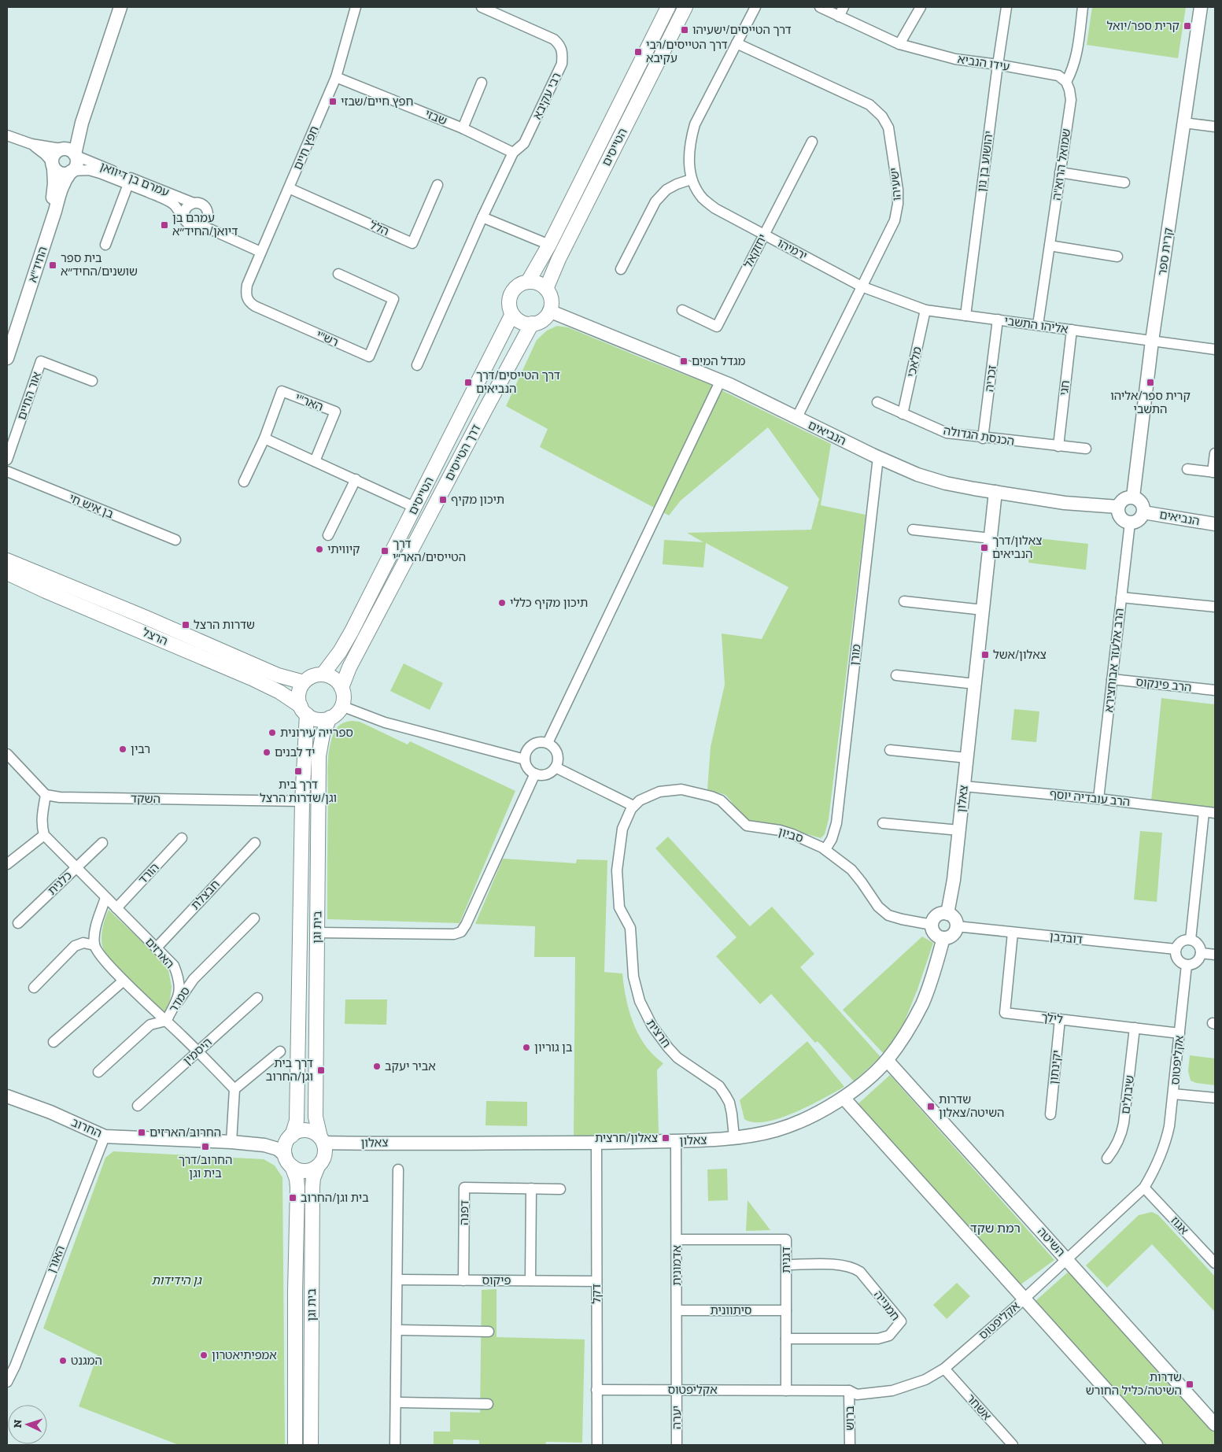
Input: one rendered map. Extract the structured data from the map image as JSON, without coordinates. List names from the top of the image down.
{
  "streets": {
    "main road": [
      "הטייסים",
      "דרך הטייסים",
      "הרצל",
      "בית וגן"
    ],
    "street": [
      "עידו הנביא",
      "רבי עקיבא",
      "שבזי",
      "חפץ חיים",
      "יהושוע בן נון",
      "שמואל הרוא\"ה",
      "עמרם בן דיוואן",
      "ישעיהו",
      "הלל",
      "ירמיהו",
      "יחזקאל",
      "קרית ספר",
      "החיד\"א",
      "אליהו התשבי",
      "רש\"י",
      "מלאכי",
      "זכריה",
      "חגי",
      "אור החיים",
      "האר\"י",
      "הנביאים",
      "הכנסת הגדולה",
      "בן איש חי",
      "מורן",
      "הרב אלעזר אבוחצירא",
      "הרב פינקוס",
      "הרב עובדיה יוסף",
      "השקד",
      "צאלון",
      "סביון",
      "הורד",
      "כלנית",
      "חבצלת",
      "דובדבן",
      "הארזים",
      "סמדר",
      "לילך",
      "חרצית",
      "היסמין",
      "אקליפטוס",
      "יקינתון",
      "שיבולים",
      "החרוב",
      "דפנה",
      "אגוז",
      "השיטה",
      "האורן",
      "דגנית",
      "אדמונית",
      "פיקוס",
      "דקל",
      "חמנייה",
      "סיתוונית",
      "אשחר",
      "יערה",
      "ברוש"
    ]
  },
  "crossings": [
    ["עידו הנביא", "יהושוע בן נון"],
    ["עידו הנביא", "שמואל הרוא\"ה"],
    ["רבי עקיבא", "שבזי"],
    ["שבזי", "חפץ חיים"],
    ["הטייסים", "הנביאים"],
    ["הטייסים", "דרך הטייסים"],
    ["הטייסים", "הרצל"],
    ["הטייסים", "בית וגן"],
    ["חפץ חיים", "הלל"],
    ["חפץ חיים", "רש\"י"],
    ["יהושוע בן נון", "אליהו התשבי"],
    ["שמואל הרוא\"ה", "אליהו התשבי"],
    ["עמרם בן דיוואן", "החיד\"א"],
    ["ישעיהו", "ירמיהו"],
    ["ישעיהו", "אליהו התשבי"],
    ["ישעיהו", "הנביאים"],
    ["ירמיהו", "יחזקאל"],
    ["ירמיהו", "אליהו התשבי"],
    ["קרית ספר", "אליהו התשבי"],
    ["קרית ספר", "הנביאים"],
    ["קרית ספר", "הרב אלעזר אבוחצירא"],
    ["אליהו התשבי", "מלאכי"],
    ["אליהו התשבי", "זכריה"],
    ["אליהו התשבי", "חגי"],
    ["מלאכי", "הכנסת הגדולה"],
    ["זכריה", "הכנסת הגדולה"],
    ["חגי", "הכנסת הגדולה"],
    ["הנביאים", "דרך הטייסים"],
    ["הנביאים", "מורן"],
    ["הנביאים", "הרב אלעזר אבוחצירא"],
    ["הנביאים", "צאלון"],
    ["דרך הטייסים", "הרצל"],
    ["דרך הטייסים", "בית וגן"],
    ["הרצל", "בית וגן"],
    ["מורן", "סביון"],
    ["הרב אלעזר אבוחצירא", "הרב פינקוס"],
    ["הרב אלעזר אבוחצירא", "הרב עובדיה יוסף"],
    ["הרב עובדיה יוסף", "צאלון"],
    ["השקד", "בית וגן"],
    ["צאלון", "סביון"],
    ["צאלון", "בית וגן"],
    ["צאלון", "דובדבן"],
    ["צאלון", "חרצית"],
    ["צאלון", "החרוב"],
    ["צאלון", "השיטה"],
    ["צאלון", "אדמונית"],
    ["צאלון", "דקל"],
    ["סביון", "דובדבן"],
    ["סביון", "חרצית"],
    ["הורד", "הארזים"],
    ["כלנית", "הארזים"],
    ["חבצלת", "הארזים"],
    ["בית וגן", "החרוב"],
    ["דובדבן", "לילך"],
    ["דובדבן", "אקליפטוס"],
    ["הארזים", "סמדר"],
    ["לילך", "אקליפטוס"],
    ["לילך", "יקינתון"],
    ["לילך", "שיבולים"],
    ["אקליפטוס", "אגוז"],
    ["אקליפטוס", "השיטה"],
    ["אקליפטוס", "דגנית"],
    ["אקליפטוס", "אדמונית"],
    ["אקליפטוס", "דקל"],
    ["אקליפטוס", "אשחר"],
    ["אקליפטוס", "יערה"],
    ["אקליפטוס", "ברוש"],
    ["החרוב", "האורן"],
    ["דפנה", "פיקוס"],
    ["דגנית", "אדמונית"],
    ["דגנית", "חמנייה"],
    ["דגנית", "סיתוונית"],
    ["אדמונית", "סיתוונית"],
    ["אדמונית", "יערה"],
    ["פיקוס", "דקל"]
  ],
  "districts": ["רמת שקד"],
  "parks": ["גן הידידות"],
  "places": {
    "transit": [
      "קרית ספר/יואל",
      "דרך הטייסים/ישעיהו",
      "דרך הטייסים/רבי עקיבא",
      "חפץ חיים/שבזי",
      "עמרם בן דיואן/החיד״א",
      "בית ספר שושנים/החיד״א",
      "מגדל המים",
      "דרך הטייסים/דרך הנביאים",
      "קרית ספר/אליהו התשבי",
      "תיכון מקיף",
      "צאלון/דרך הנביאים",
      "דרך הטייסים/האר״י",
      "שדרות הרצל",
      "צאלון/אשל",
      "דרך בית וגן/שדרות הרצל",
      "דרך בית וגן/החרוב",
      "שדרות השיטה/צאלון",
      "החרוב/הארזים",
      "צאלון/חרצית",
      "החרוב/דרך בית וגן",
      "בית וגן/החרוב",
      "שדרות השיטה/כליל החורש"
    ],
    "other": [
      "קיוויתי",
      "תיכון מקיף כללי",
      "ספרייה עירונית",
      "רבין",
      "יד לבנים",
      "בן גוריון",
      "אביר יעקב",
      "אמפיתיאטרון",
      "המגנט"
    ]
  },
  "north": "left"
}
